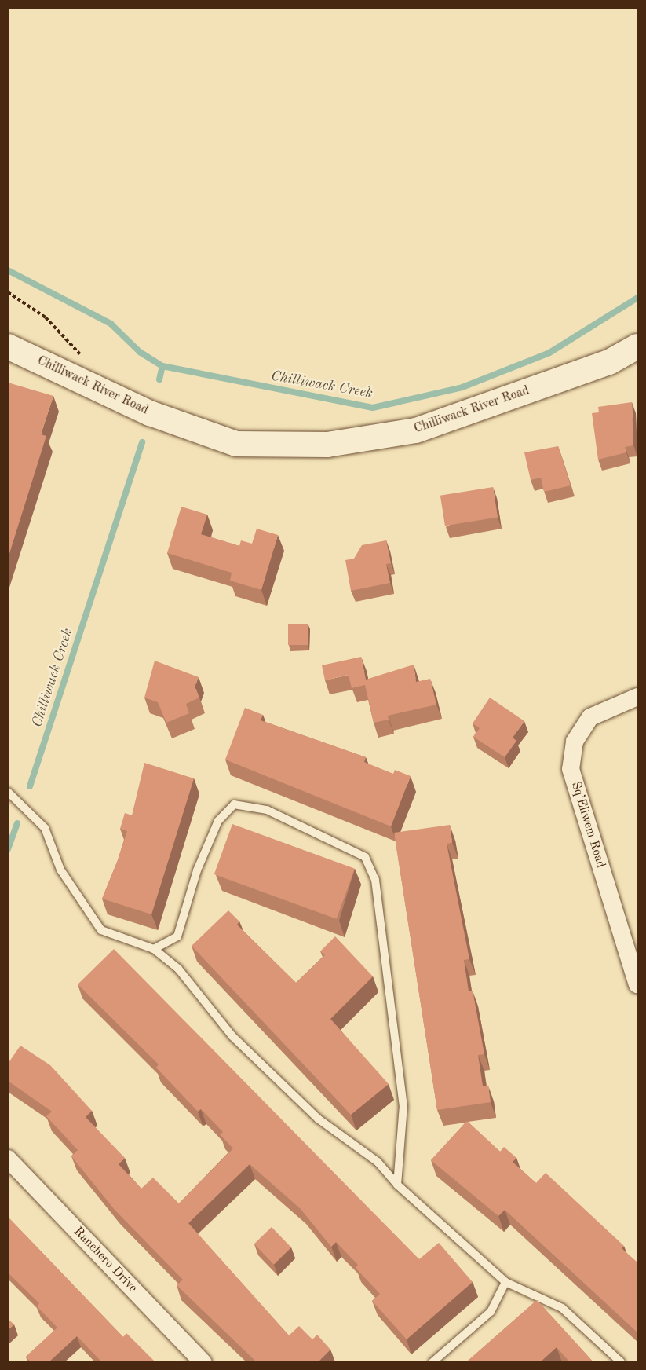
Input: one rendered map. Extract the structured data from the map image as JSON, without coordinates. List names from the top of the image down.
{
  "streets": {
    "main road": ["Chilliwack River Road"],
    "street": ["Sq’Eliwem Road", "Ranchero Drive"]
  },
  "water": ["Chilliwack Creek"]
}
